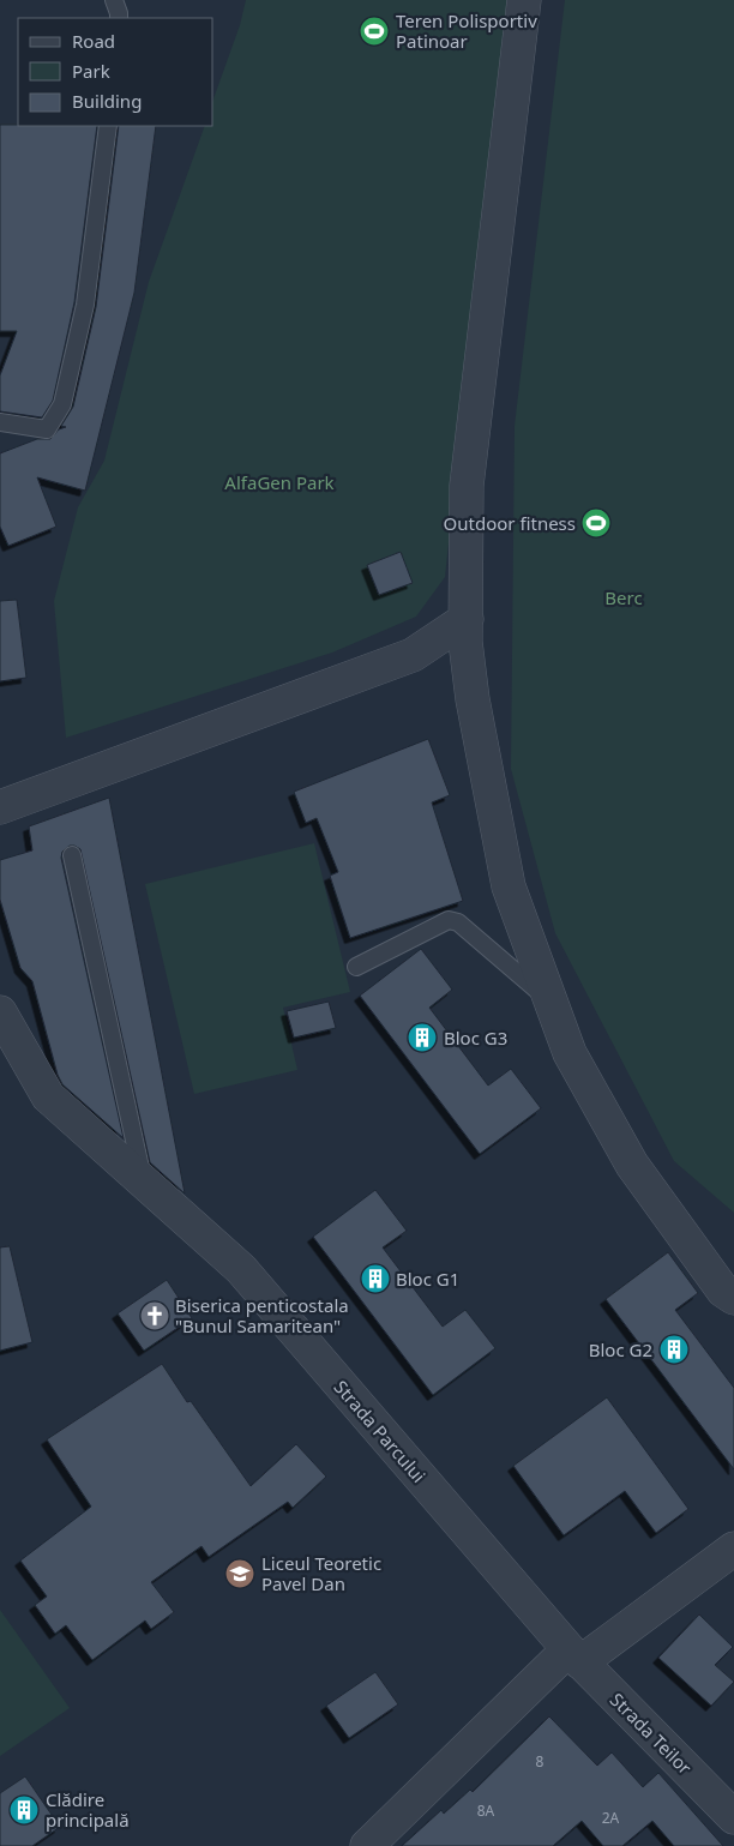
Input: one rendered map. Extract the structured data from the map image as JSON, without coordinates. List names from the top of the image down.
{
  "streets": {
    "street": ["Strada Parcului", "Strada Teilor"]
  },
  "crossings": [
    ["Strada Parcului", "Strada Teilor"]
  ],
  "parks": ["AlfaGen Park", "Berc"],
  "places": {
    "sports": ["Teren Polisportiv Patinoar", "Outdoor fitness"],
    "building": [
      "Bloc G3",
      "Bloc G1",
      "Bloc G2",
      "Clădire principală"
    ],
    "church": ["Biserica penticostala \"Bunul Samaritean\""],
    "school or university": ["Liceul Teoretic Pavel Dan"]
  },
  "house_numbers": ["8", "8A", "2A"],
  "legend": ["Road", "Park", "Building"]
}
